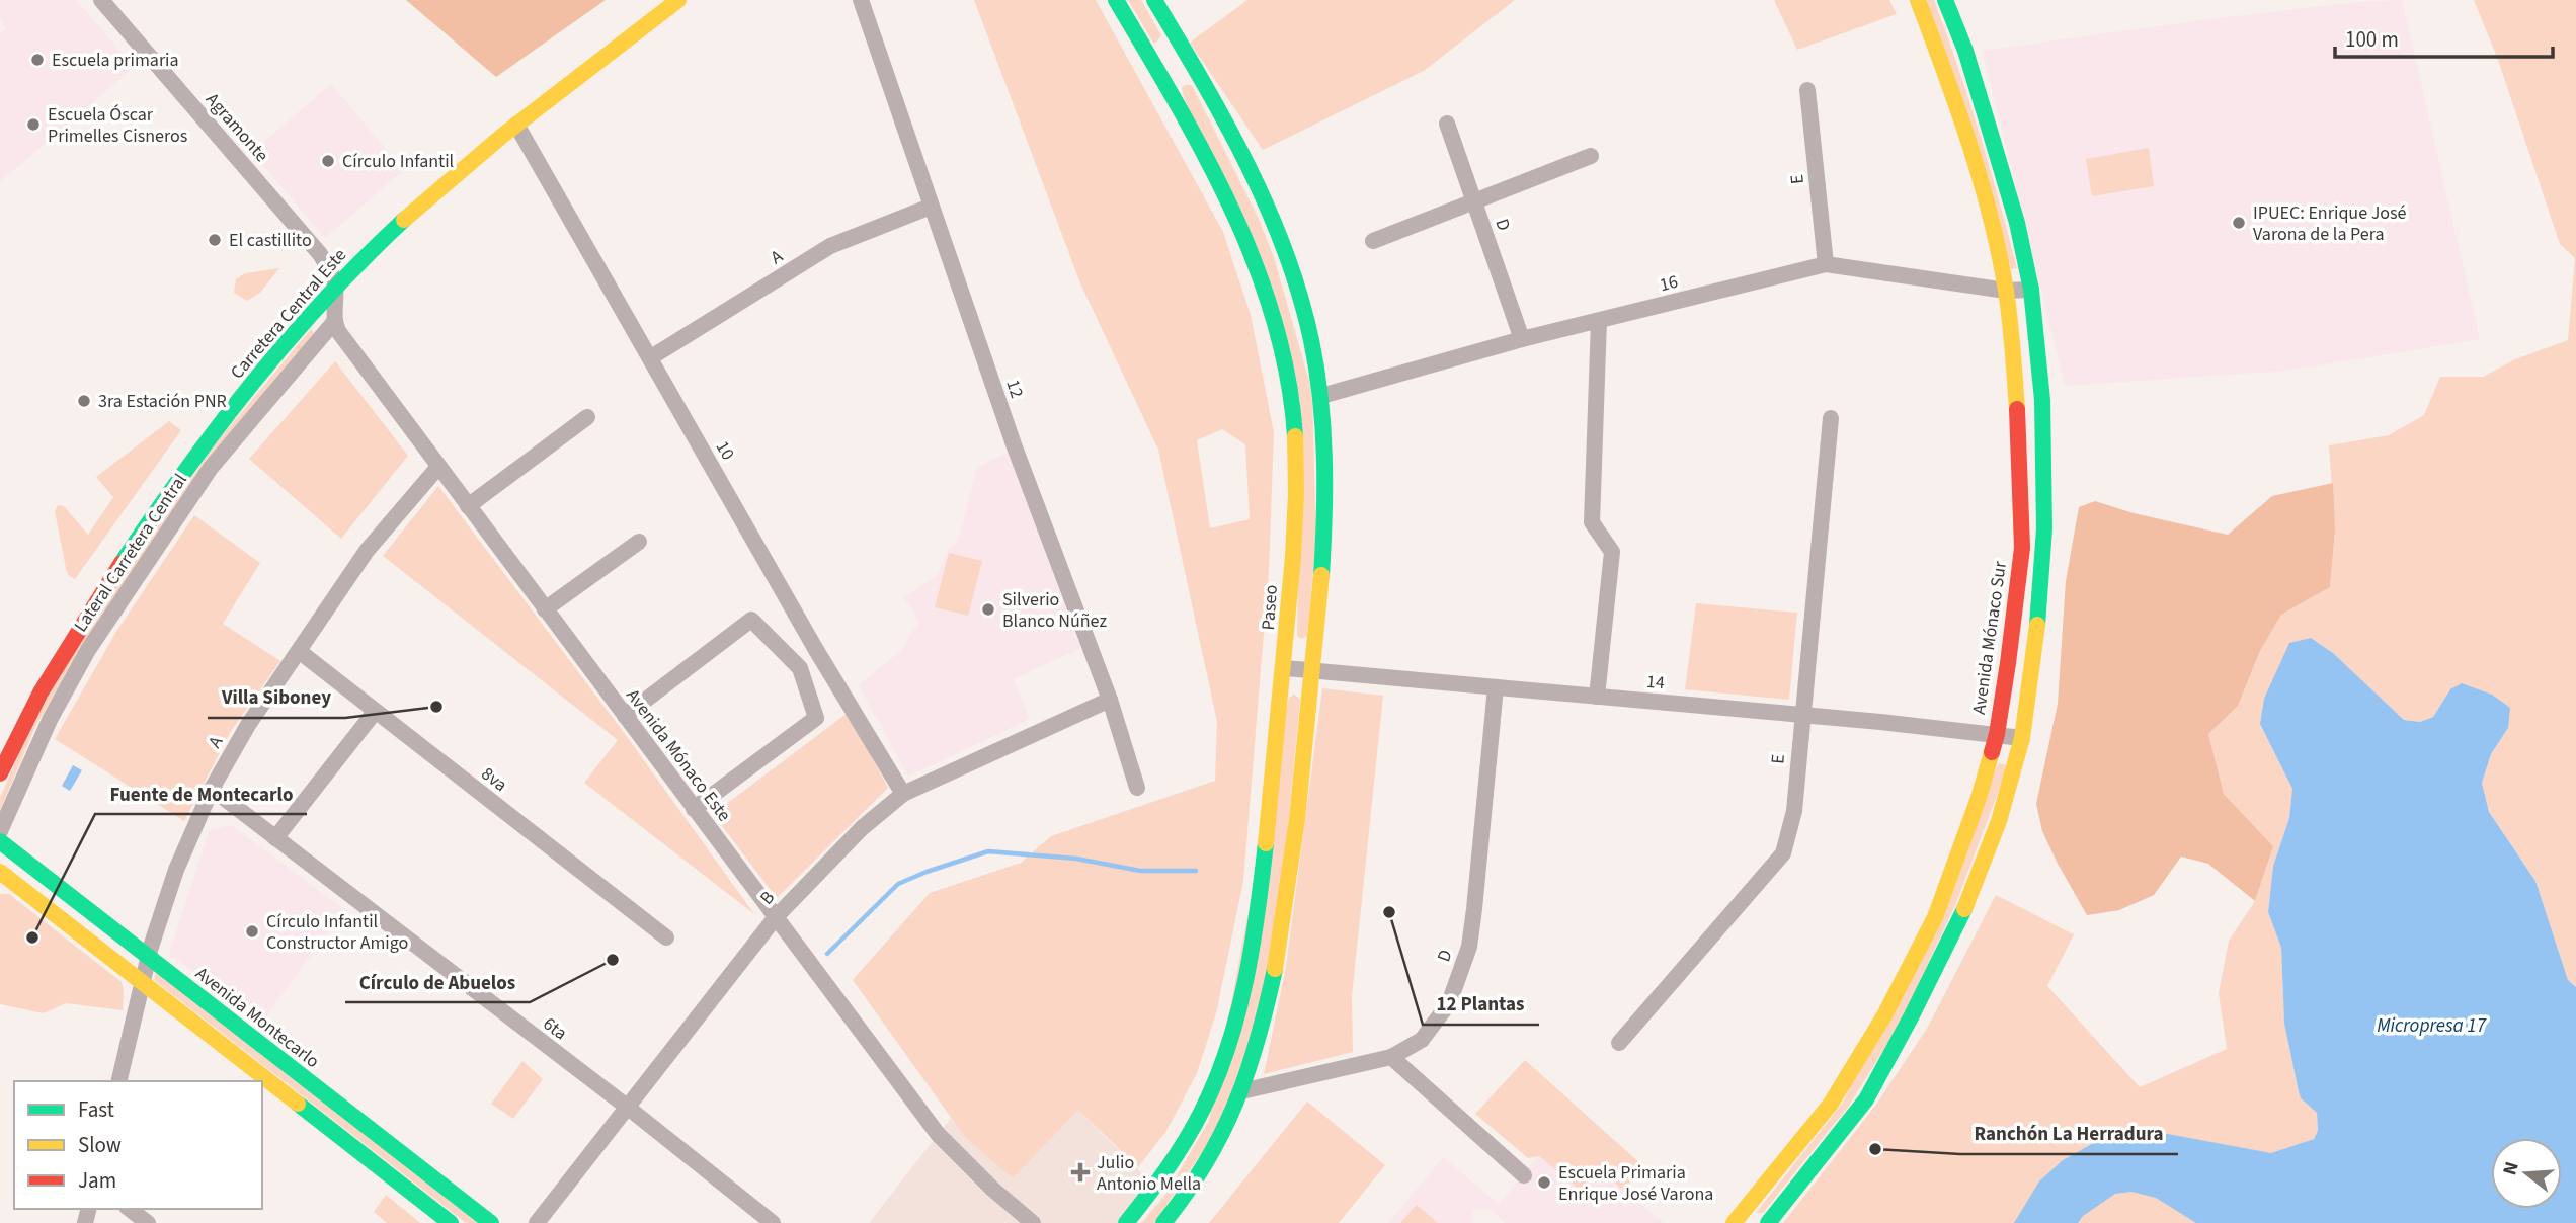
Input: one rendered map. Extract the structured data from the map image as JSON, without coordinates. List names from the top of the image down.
{
  "streets": {
    "main road": [
      "Carretera Central Este",
      "Paseo",
      "Avenida Mónaco Sur",
      "Avenida Montecarlo"
    ],
    "street": [
      "Agramonte",
      "E",
      "D",
      "A",
      "16",
      "12",
      "10",
      "Lateral Carretera Central",
      "14",
      "Avenida Mónaco Este",
      "8va",
      "B",
      "6ta"
    ]
  },
  "crossings": [
    ["Agramonte", "Carretera Central Este"],
    ["E", "16"],
    ["E", "14"],
    ["D", "16"],
    ["D", "Paseo"],
    ["D", "14"],
    ["A", "12"],
    ["A", "10"],
    ["A", "Avenida Mónaco Este"],
    ["A", "8va"],
    ["A", "Avenida Montecarlo"],
    ["A", "6ta"],
    ["16", "Paseo"],
    ["16", "Avenida Mónaco Sur"],
    ["Carretera Central Este", "10"],
    ["12", "B"],
    ["10", "B"],
    ["Lateral Carretera Central", "Avenida Mónaco Este"],
    ["Paseo", "14"],
    ["Avenida Mónaco Sur", "14"],
    ["Avenida Mónaco Este", "B"],
    ["B", "6ta"]
  ],
  "water": ["Micropresa 17"],
  "places": {
    "other": [
      "Escuela primaria",
      "Escuela Óscar Primelles Cisneros",
      "Círculo Infantil",
      "IPUEC: Enrique José Varona de la Pera",
      "El castillito",
      "3ra Estación PNR",
      "Silverio Blanco Núñez",
      "Villa Siboney",
      "12 Plantas",
      "Círculo Infantil Constructor Amigo",
      "Fuente de Montecarlo",
      "Círculo de Abuelos",
      "Ranchón La Herradura",
      "Escuela Primaria Enrique José Varona"
    ],
    "health": ["Julio Antonio Mella"]
  },
  "legend": ["Fast", "Slow", "Jam"],
  "scale_bar": "100 m",
  "north": "left"
}
